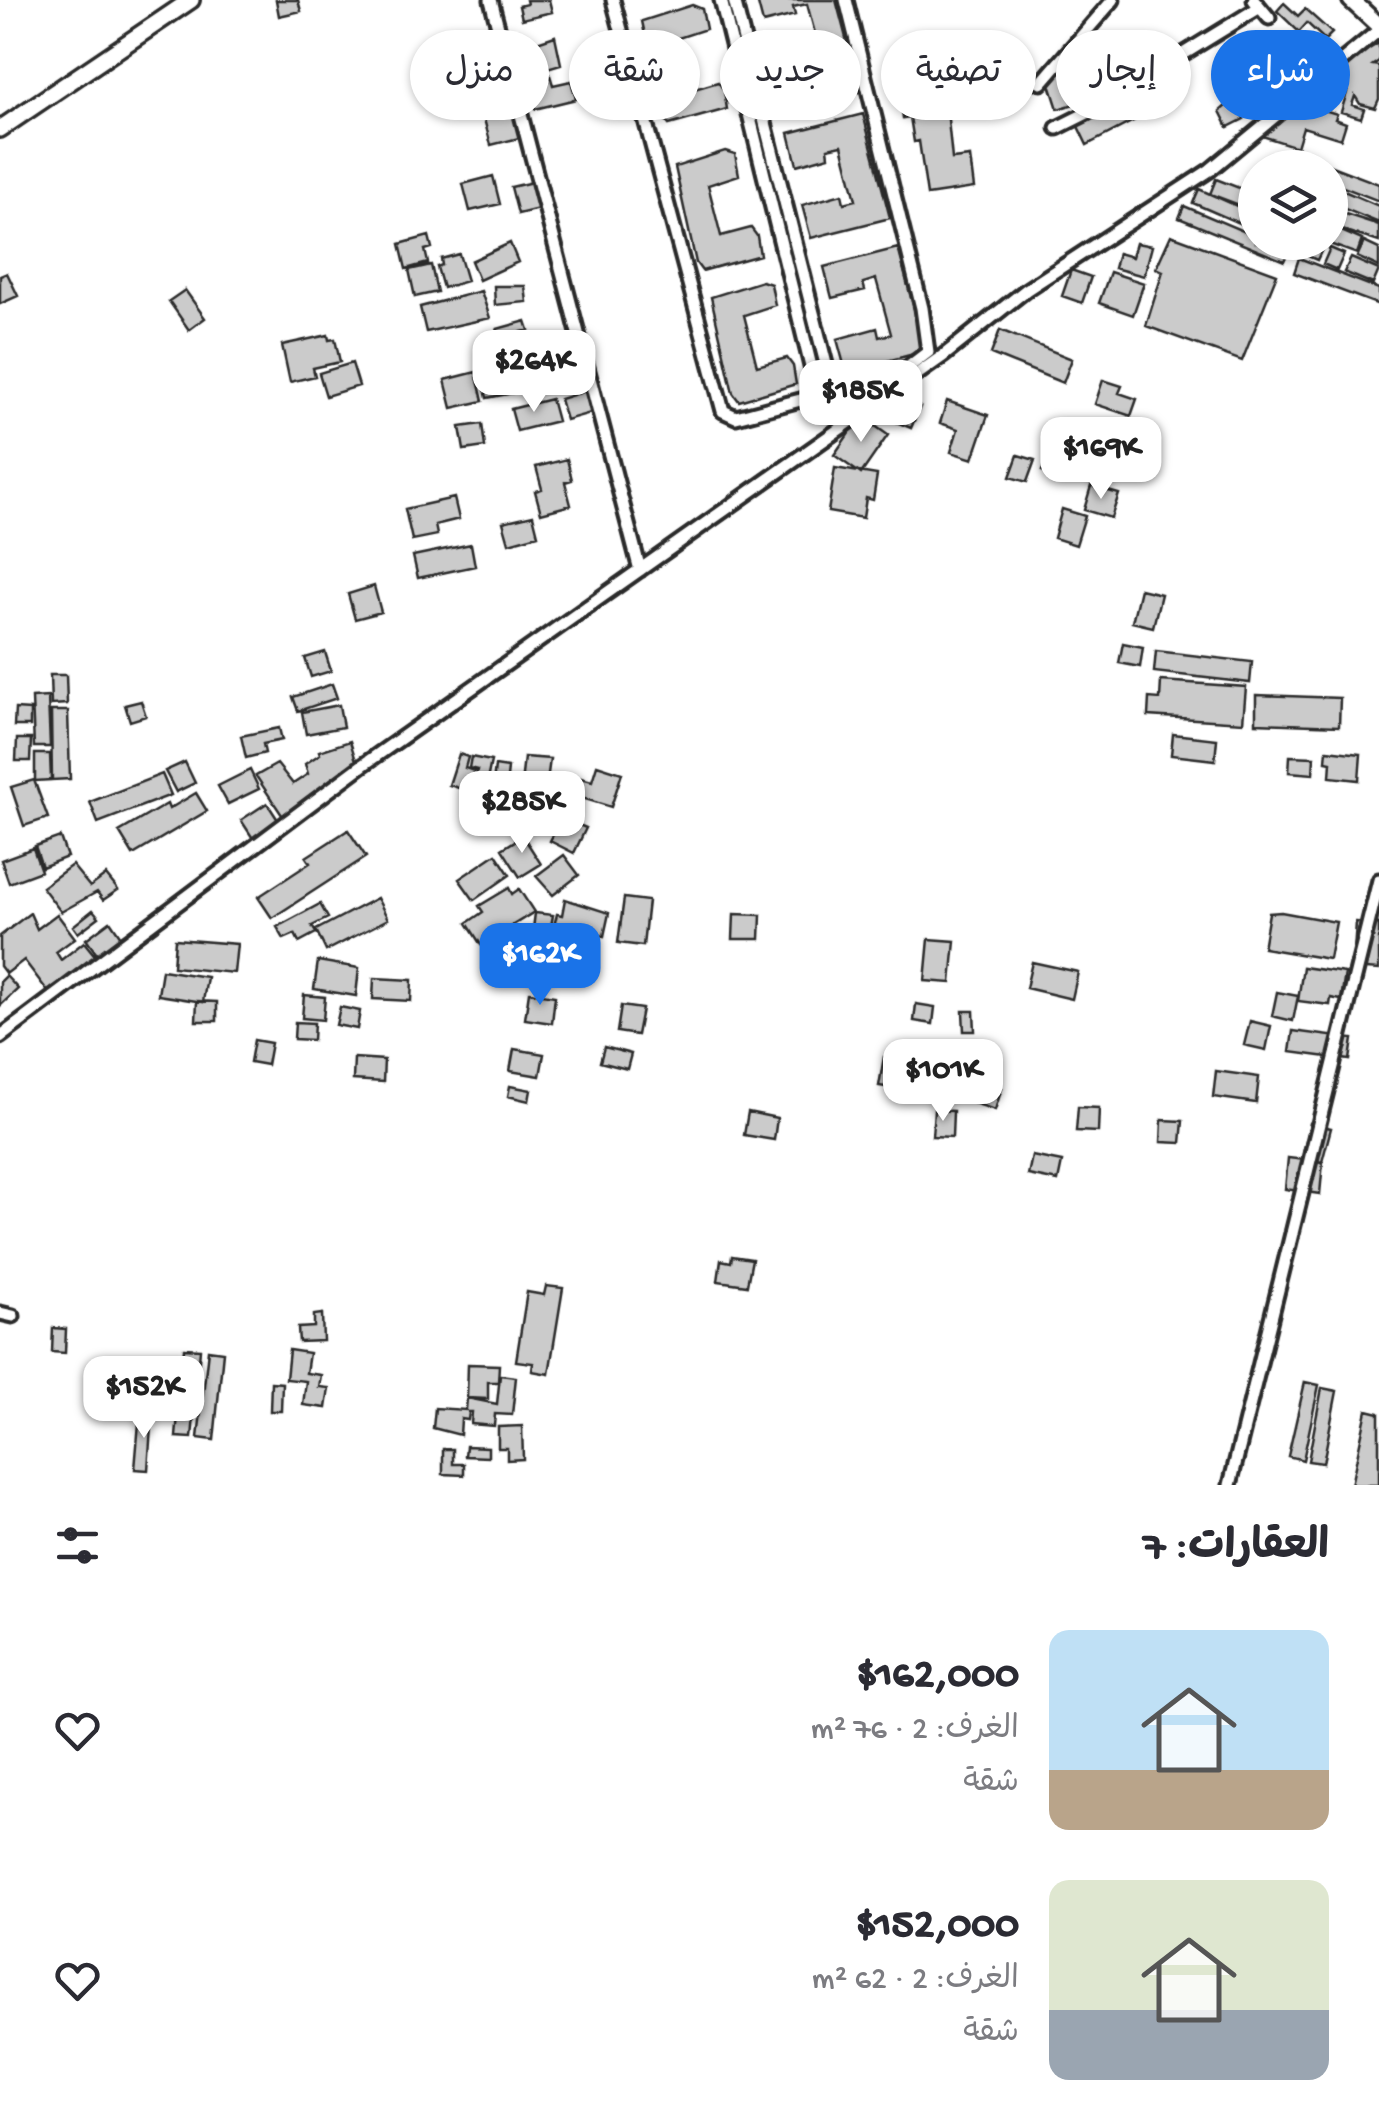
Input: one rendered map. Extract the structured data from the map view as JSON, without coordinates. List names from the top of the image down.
{
  "page": {
    "chip": [
      "شراء",
      "إيجار",
      "تصفية",
      "جديد",
      "شقة",
      "منزل"
    ],
    "price": [
      "$264K",
      "$185K",
      "$169K",
      "$285K",
      "$162K",
      "$101K",
      "$152K"
    ],
    "heading": "العقارات: 7",
    "list": [
      {
        "name": "$162,000",
        "note": "الغرف: 2 · 76 m² · شقة"
      },
      {
        "name": "$152,000",
        "note": "الغرف: 2 · 62 m² · شقة"
      }
    ]
  }
}
